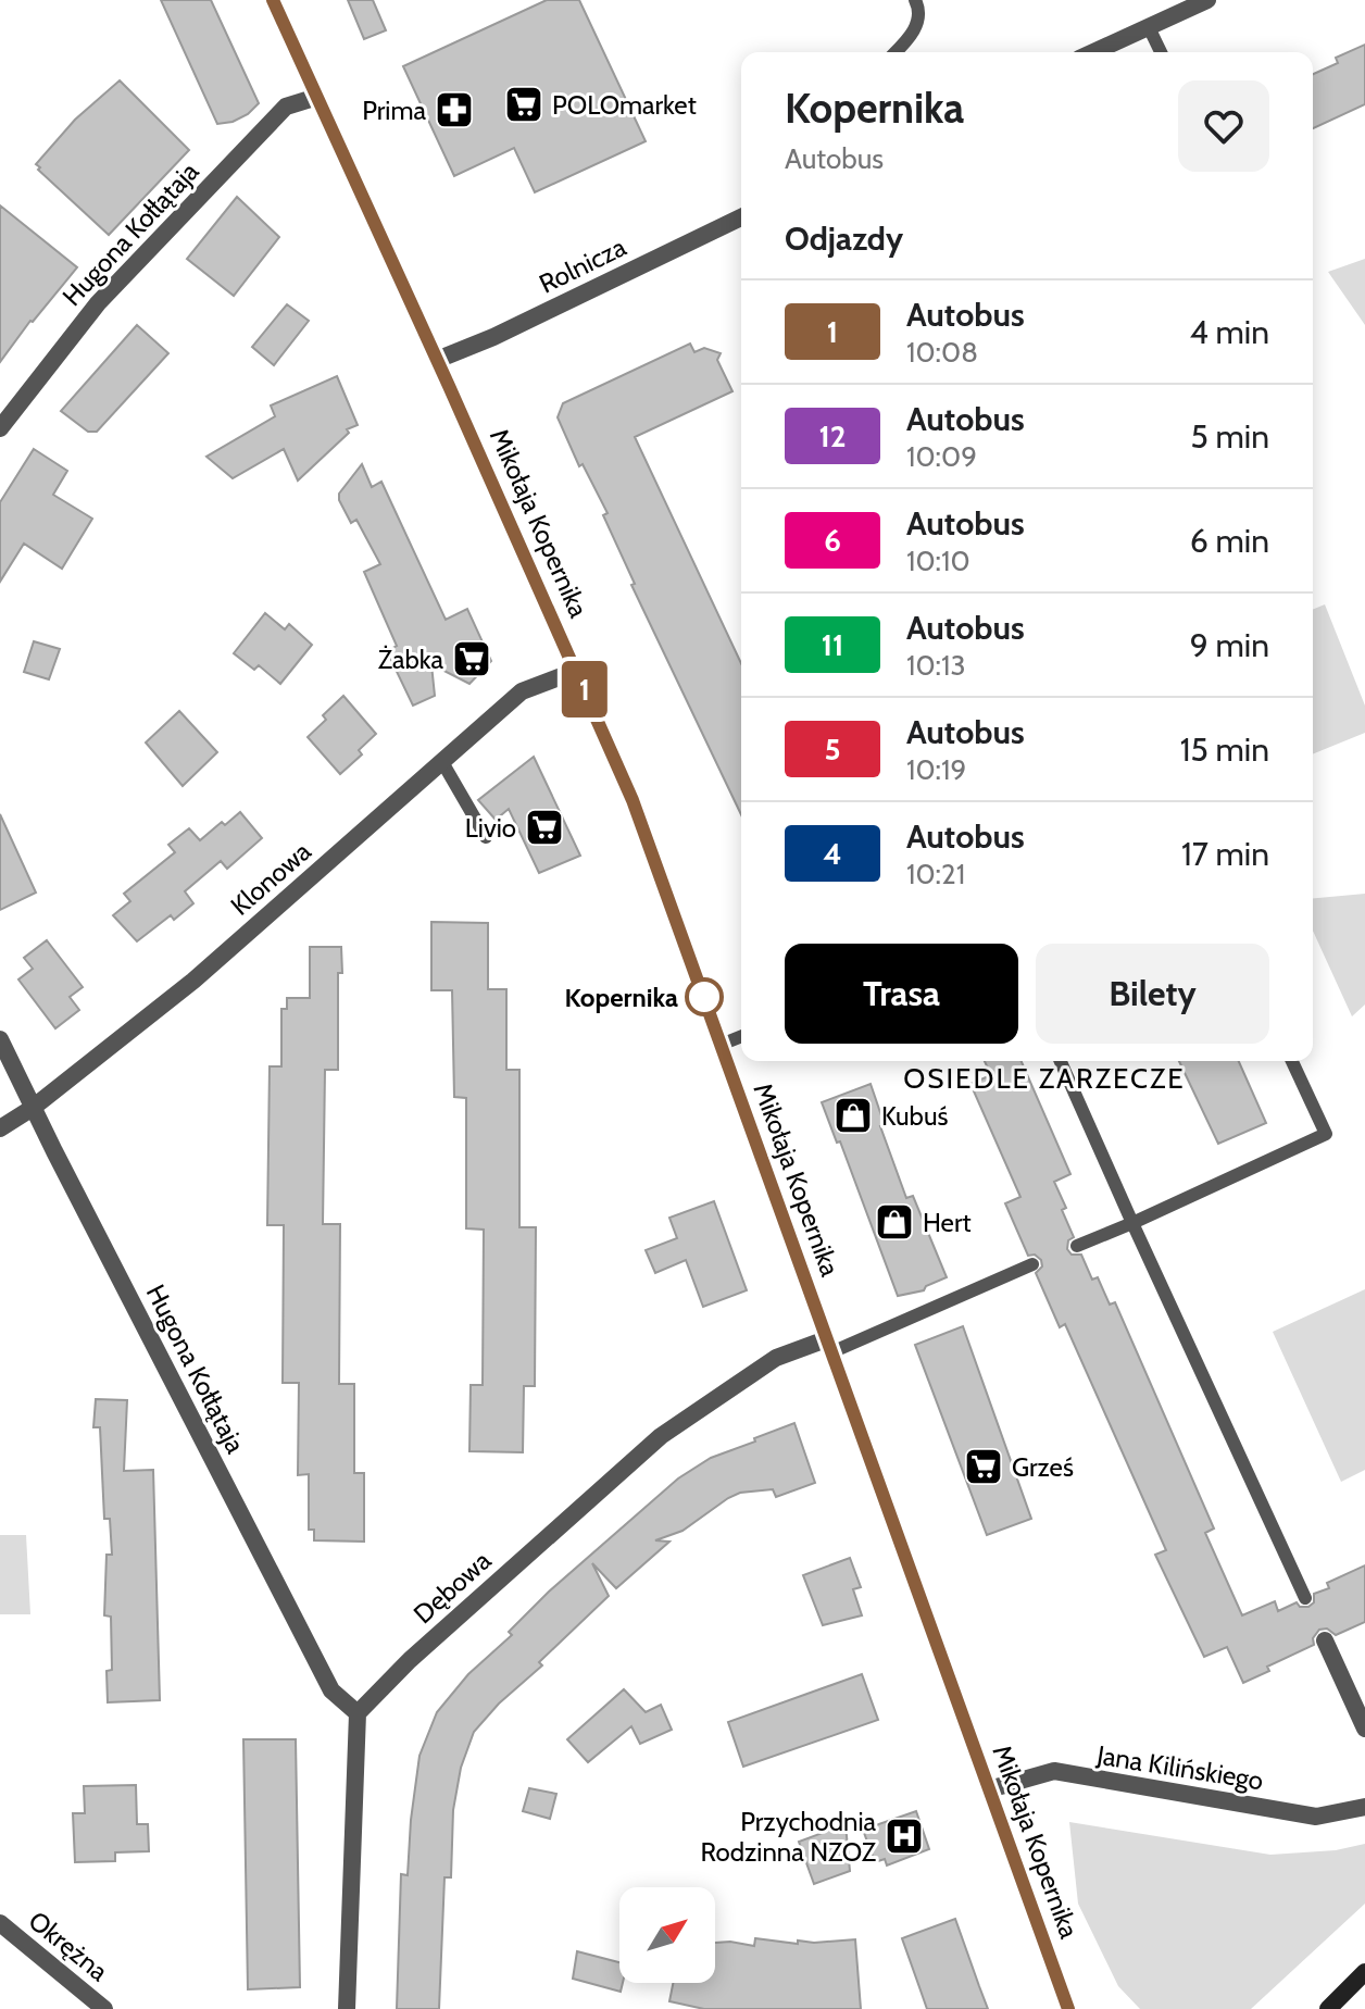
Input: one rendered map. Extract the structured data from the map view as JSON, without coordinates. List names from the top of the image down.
{
  "streets": {
    "street": [
      "Hugona Kołłątaja",
      "Rolnicza",
      "Mikołaja Kopernika",
      "Klonowa",
      "Dębowa",
      "Jana Kilińskiego",
      "Okrężna"
    ]
  },
  "crossings": [
    ["Hugona Kołłątaja", "Mikołaja Kopernika"],
    ["Hugona Kołłątaja", "Klonowa"],
    ["Hugona Kołłątaja", "Dębowa"],
    ["Rolnicza", "Mikołaja Kopernika"],
    ["Mikołaja Kopernika", "Klonowa"],
    ["Mikołaja Kopernika", "Dębowa"],
    ["Mikołaja Kopernika", "Jana Kilińskiego"]
  ],
  "districts": ["OSIEDLE ZARZECZE"],
  "places": {
    "supermarket": [
      "POLOmarket",
      "Żabka",
      "Livio",
      "Grześ"
    ],
    "pharmacy": ["Prima"],
    "other": ["Kopernika"],
    "shop": ["Kubuś", "Hert"],
    "hospital": ["Przychodnia Rodzinna NZOZ"]
  },
  "lines": ["bus line 1"],
  "north": "top right",
  "page": {
    "on_map": "1",
    "heading": [
      ["Kopernika", "Autobus"],
      "Odjazdy"
    ],
    "list": [
      {
        "mark": "1",
        "name": "Autobus",
        "note": "10:08",
        "value": "4 min"
      },
      {
        "mark": "12",
        "name": "Autobus",
        "note": "10:09",
        "value": "5 min"
      },
      {
        "mark": "6",
        "name": "Autobus",
        "note": "10:10",
        "value": "6 min"
      },
      {
        "mark": "11",
        "name": "Autobus",
        "note": "10:13",
        "value": "9 min"
      },
      {
        "mark": "5",
        "name": "Autobus",
        "note": "10:19",
        "value": "15 min"
      },
      {
        "mark": "4",
        "name": "Autobus",
        "note": "10:21",
        "value": "17 min"
      }
    ],
    "buttons": ["Trasa", "Bilety"]
  }
}
